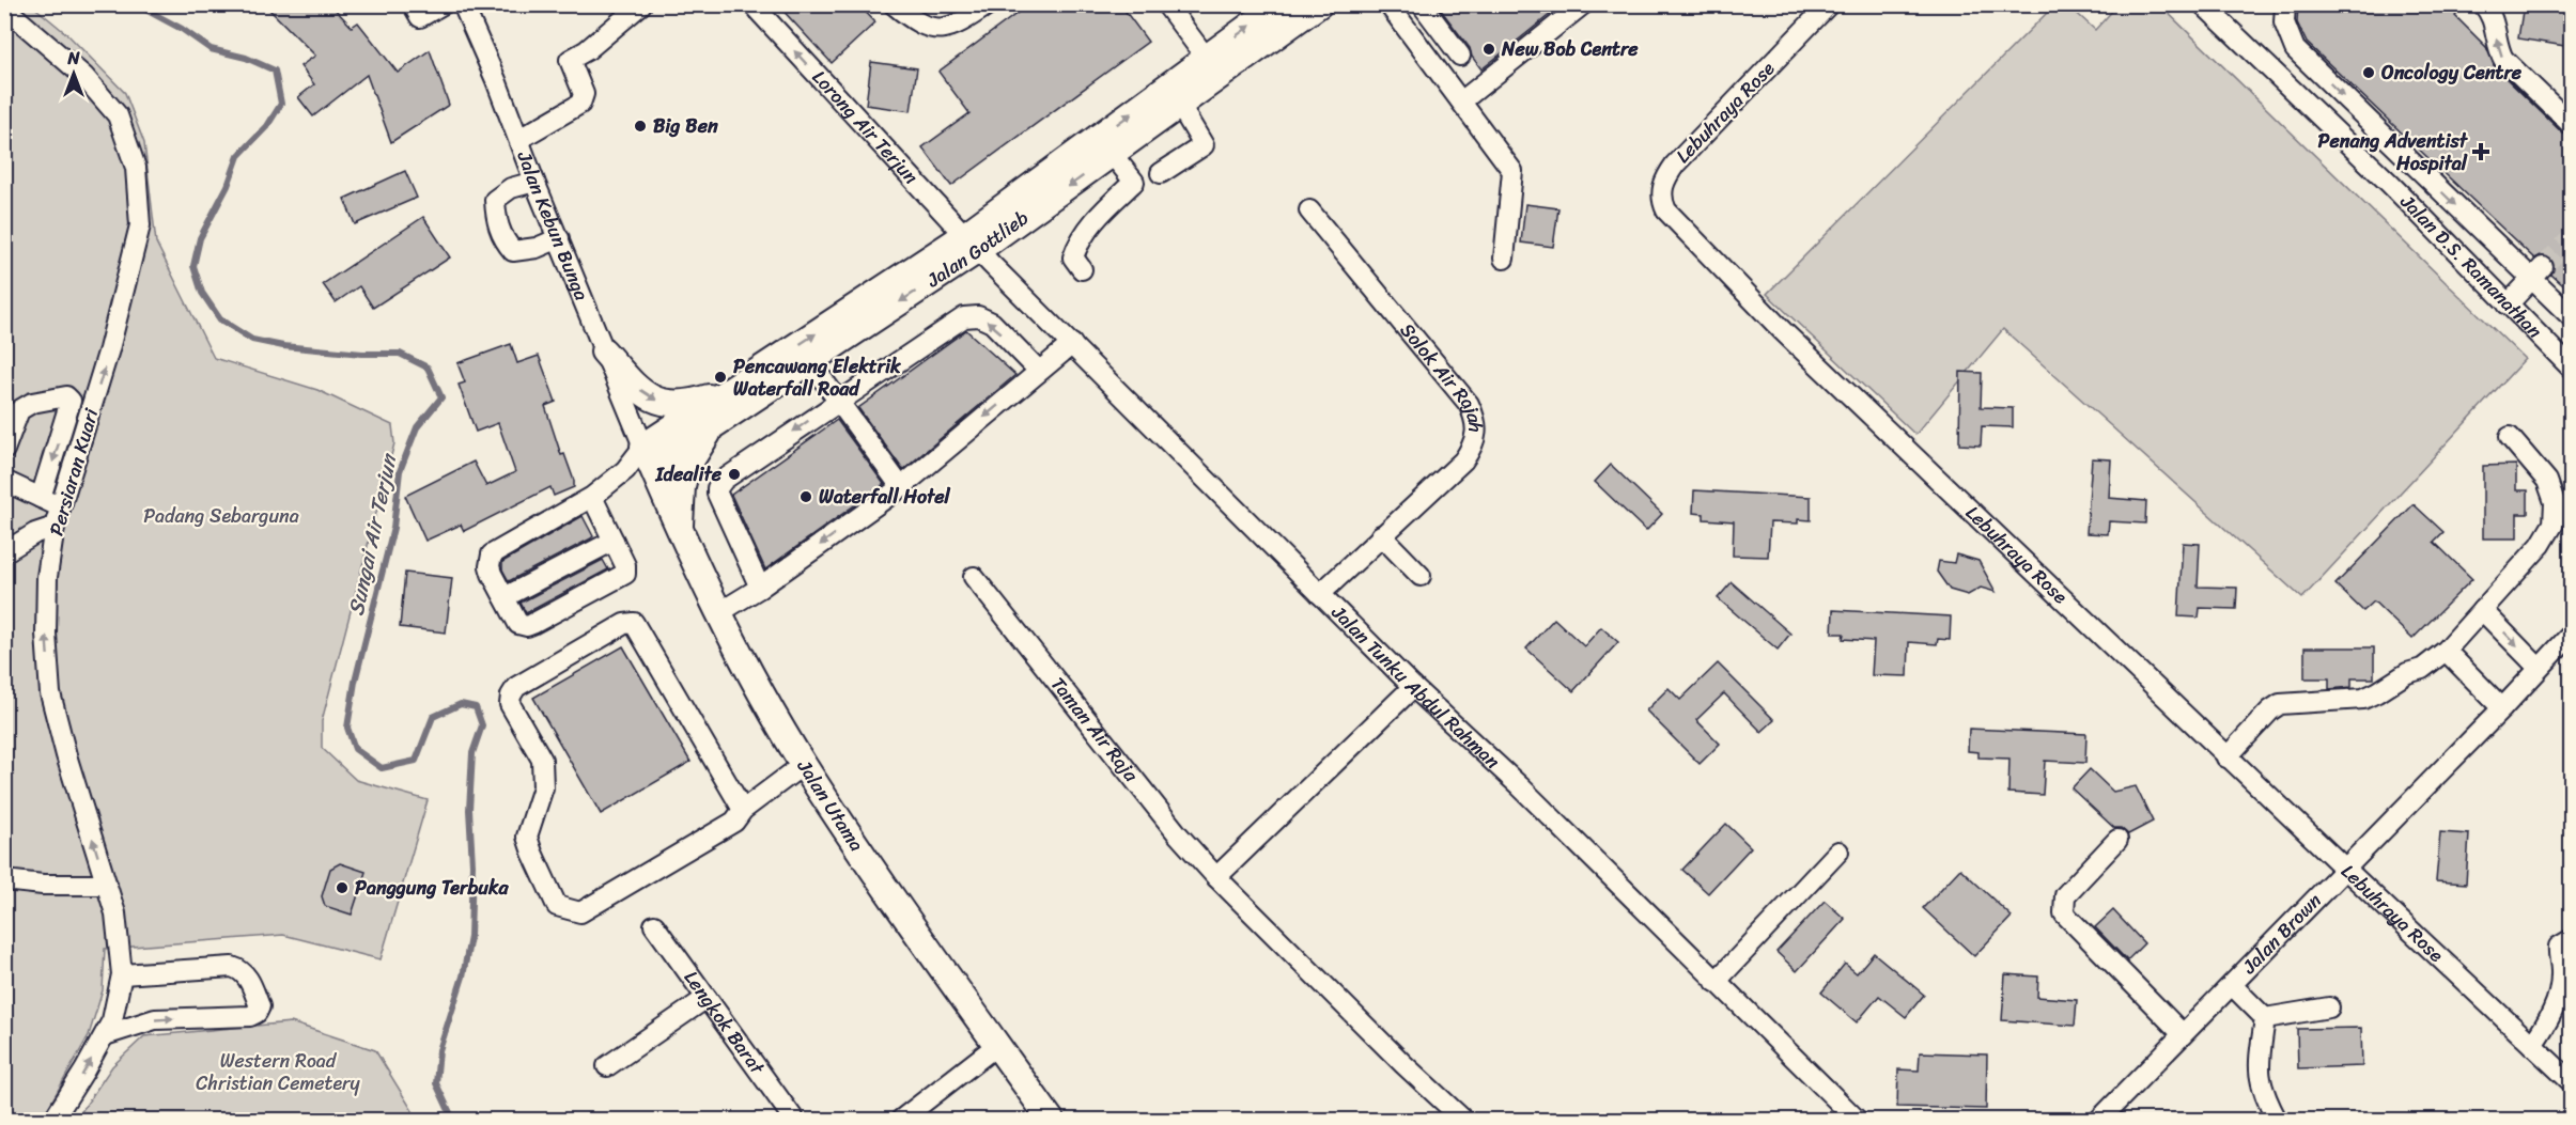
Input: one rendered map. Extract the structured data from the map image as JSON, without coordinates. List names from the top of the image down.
{
  "streets": {
    "main road": ["Jalan Gottlieb", "Jalan Utama"],
    "street": [
      "Lebuhraya Rose",
      "Lorong Air Terjun",
      "Jalan Kebun Bunga",
      "Jalan D.S. Ramanathan",
      "Solok Air Rajah",
      "Persiaran Kuari",
      "Jalan Tunku Abdul Rahman",
      "Taman Air Raja",
      "Jalan Brown",
      "Lengkok Barat"
    ]
  },
  "crossings": [
    ["Lebuhraya Rose", "Jalan Brown"],
    ["Lorong Air Terjun", "Jalan Gottlieb"],
    ["Lorong Air Terjun", "Jalan Tunku Abdul Rahman"],
    ["Jalan Kebun Bunga", "Jalan Gottlieb"],
    ["Jalan Kebun Bunga", "Jalan Utama"],
    ["Jalan Gottlieb", "Jalan Tunku Abdul Rahman"],
    ["Jalan Gottlieb", "Jalan Utama"],
    ["Solok Air Rajah", "Jalan Tunku Abdul Rahman"]
  ],
  "one_way": ["Lorong Air Terjun", "Persiaran Kuari"],
  "water": ["Sungai Air Terjun"],
  "parks": ["Padang Sebarguna", "Western Road Christian Cemetery"],
  "places": {
    "other": [
      "New Bob Centre",
      "Oncology Centre",
      "Big Ben",
      "Pencawang Elektrik Waterfall Road",
      "Idealite",
      "Waterfall Hotel",
      "Panggung Terbuka"
    ],
    "health": ["Penang Adventist Hospital"]
  },
  "north": "top"
}
